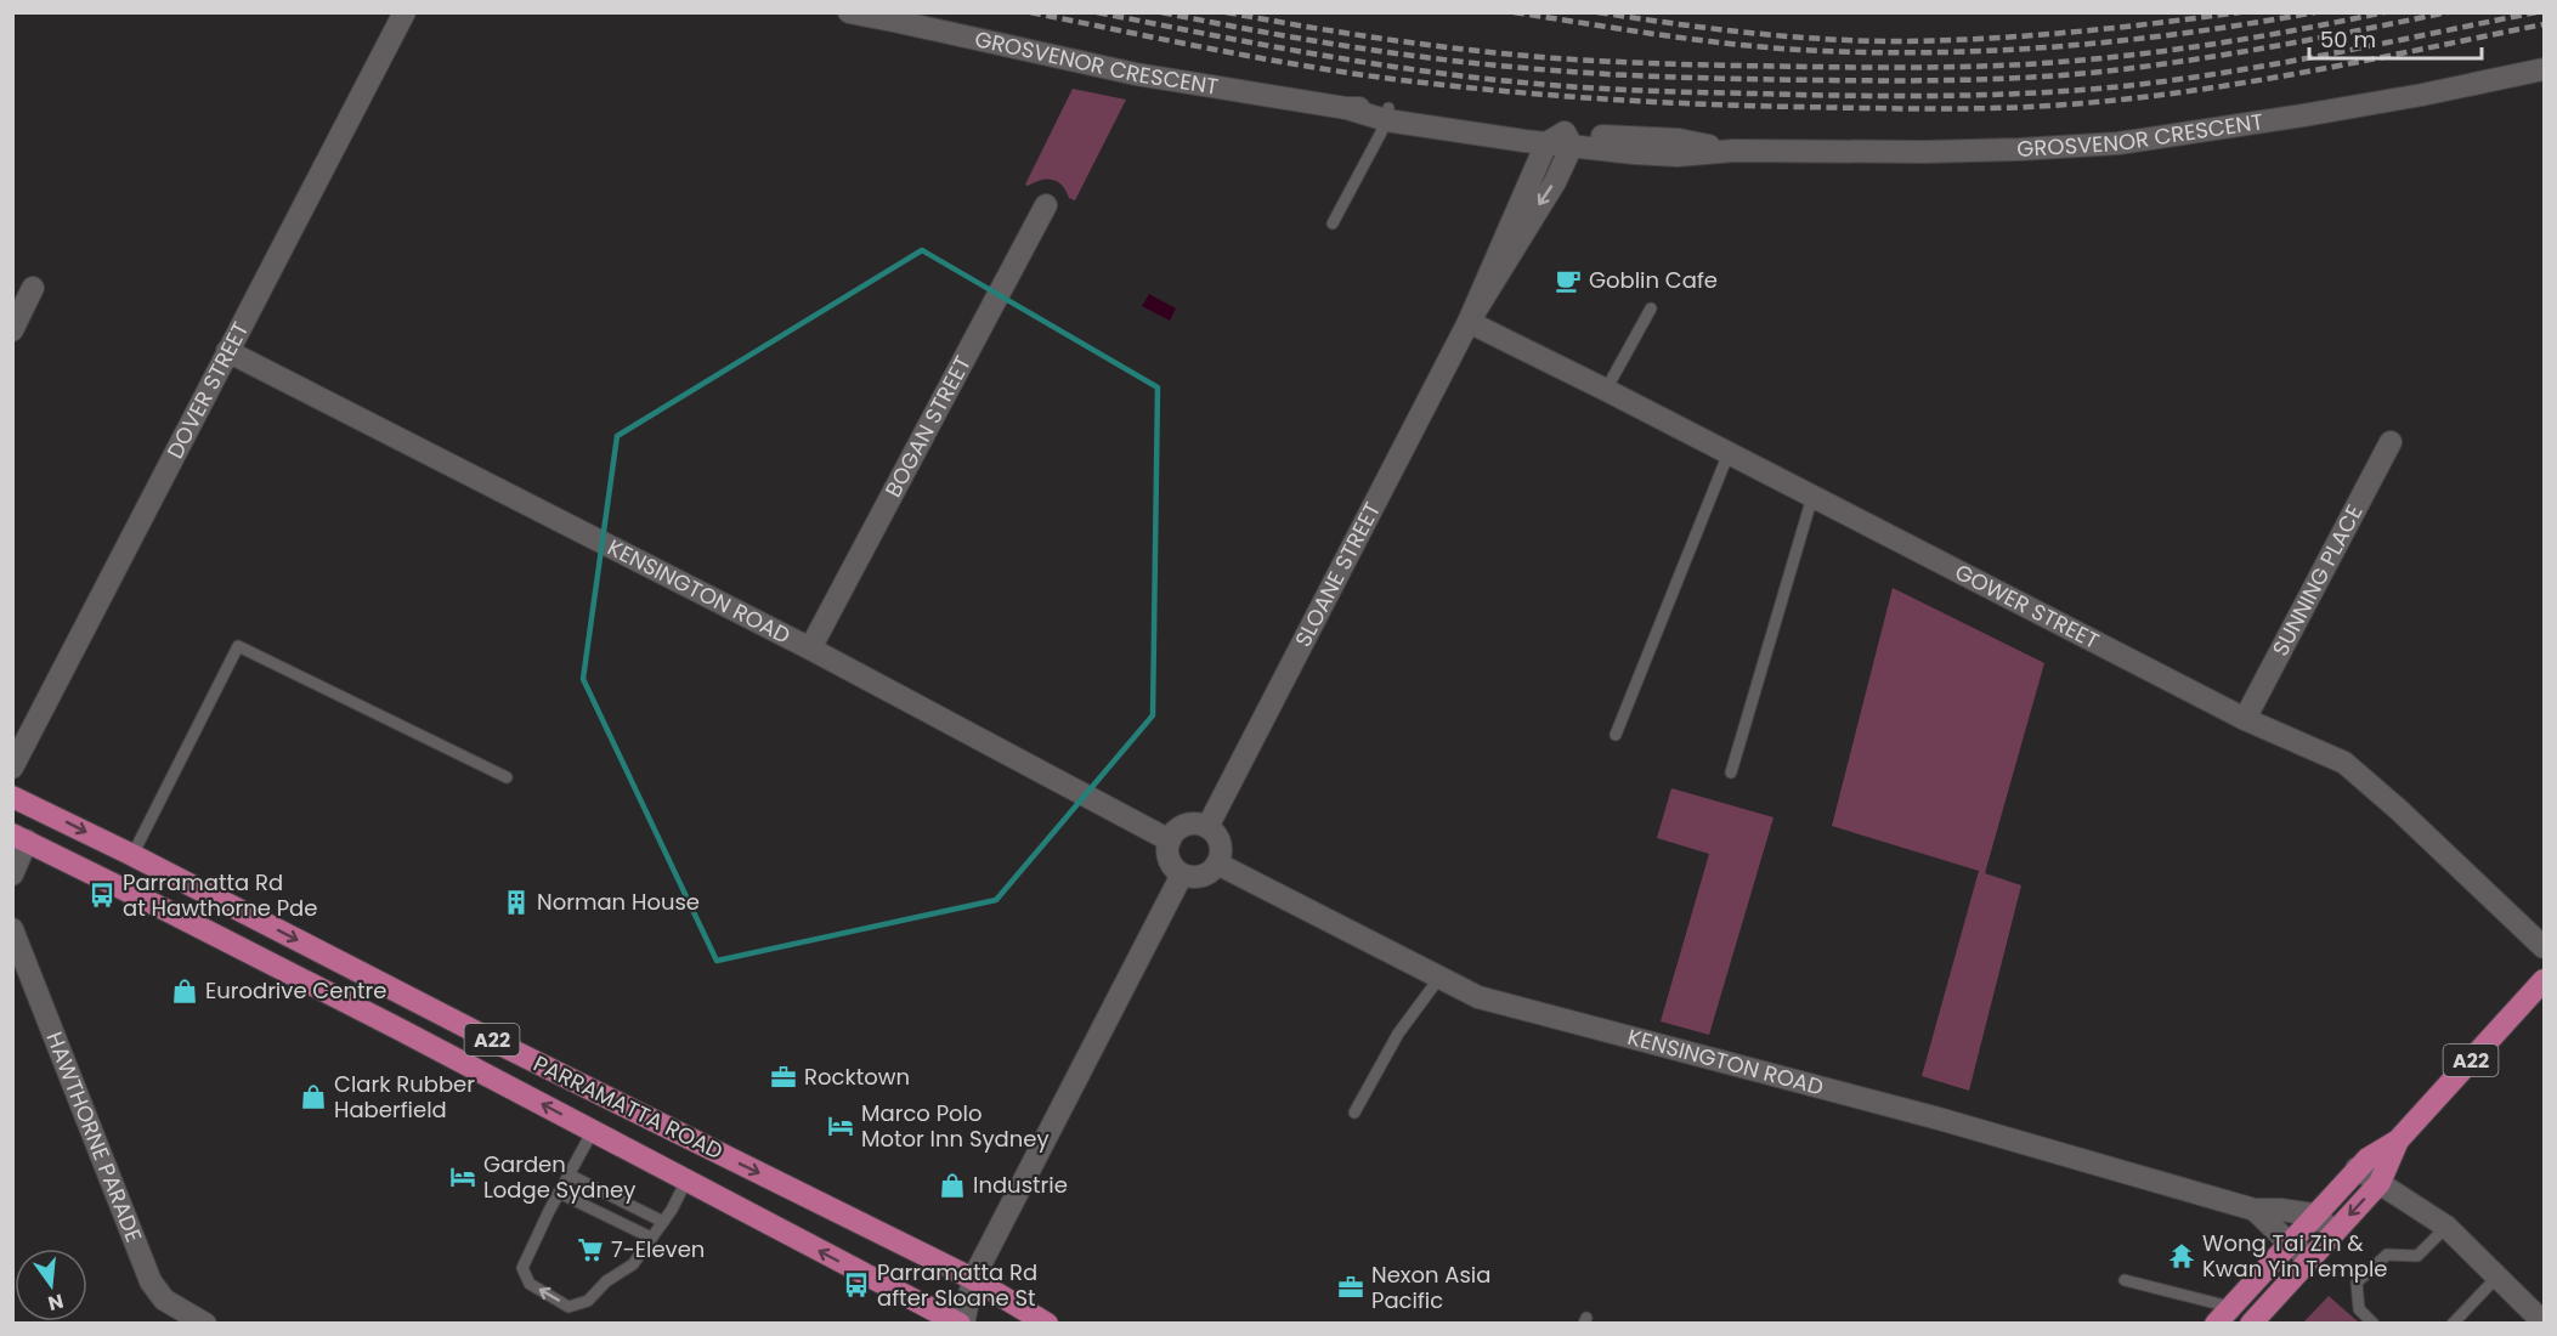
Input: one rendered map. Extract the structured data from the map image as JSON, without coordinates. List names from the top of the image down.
{
  "streets": {
    "highway": ["A22", "PARRAMATTA ROAD"],
    "street": [
      "GROSVENOR CRESCENT",
      "DOVER STREET",
      "BOGAN STREET",
      "SLOANE STREET",
      "SUNNING PLACE",
      "KENSINGTON ROAD",
      "GOWER STREET",
      "HAWTHORNE PARADE"
    ]
  },
  "crossings": [
    ["GROSVENOR CRESCENT", "SLOANE STREET"],
    ["DOVER STREET", "KENSINGTON ROAD"],
    ["BOGAN STREET", "KENSINGTON ROAD"],
    ["SLOANE STREET", "KENSINGTON ROAD"],
    ["SLOANE STREET", "GOWER STREET"],
    ["SUNNING PLACE", "GOWER STREET"],
    ["KENSINGTON ROAD", "A22"]
  ],
  "places": {
    "cafe": ["Goblin Cafe"],
    "bus stop": ["Parramatta Rd at Hawthorne Pde", "Parramatta Rd after Sloane St"],
    "building": ["Norman House"],
    "shop": ["Eurodrive Centre", "Clark Rubber Haberfield", "Industrie"],
    "office": ["Rocktown", "Nexon Asia Pacific"],
    "hotel": ["Marco Polo Motor Inn Sydney", "Garden Lodge Sydney"],
    "supermarket": ["7-Eleven"],
    "temple": ["Wong Tai Zin & Kwan Yin Temple"]
  },
  "scale_bar": "50 m",
  "north": "bottom"
}
